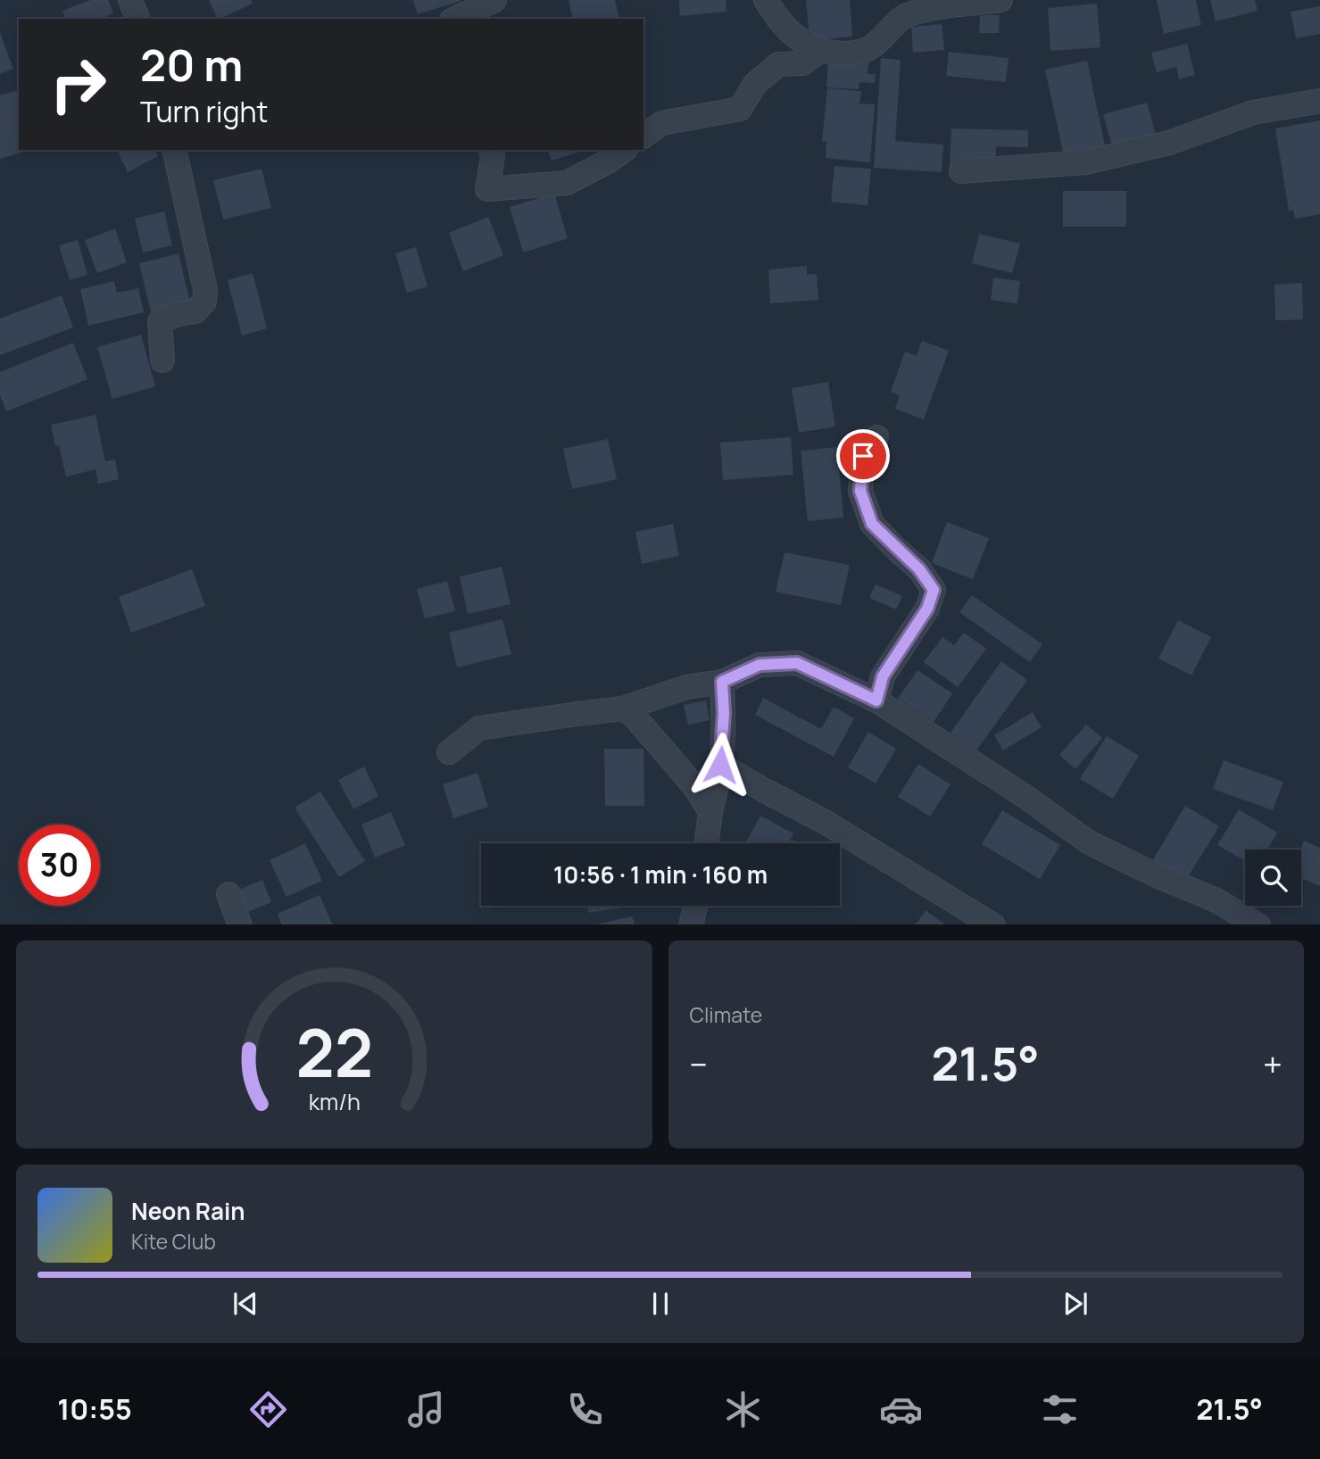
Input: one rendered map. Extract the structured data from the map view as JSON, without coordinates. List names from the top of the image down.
{
  "page": {
    "turn": ["20 m", "Turn right"],
    "limit": "30",
    "trip": "10:56 · 1 min · 160 m",
    "tile": "Climate",
    "heat": ["−", "21.5°", "+"],
    "song": ["Neon Rain", "Kite Club"],
    "tabs": ["10:55", "21.5°"],
    "gauge": ["22", "km/h"]
  }
}
